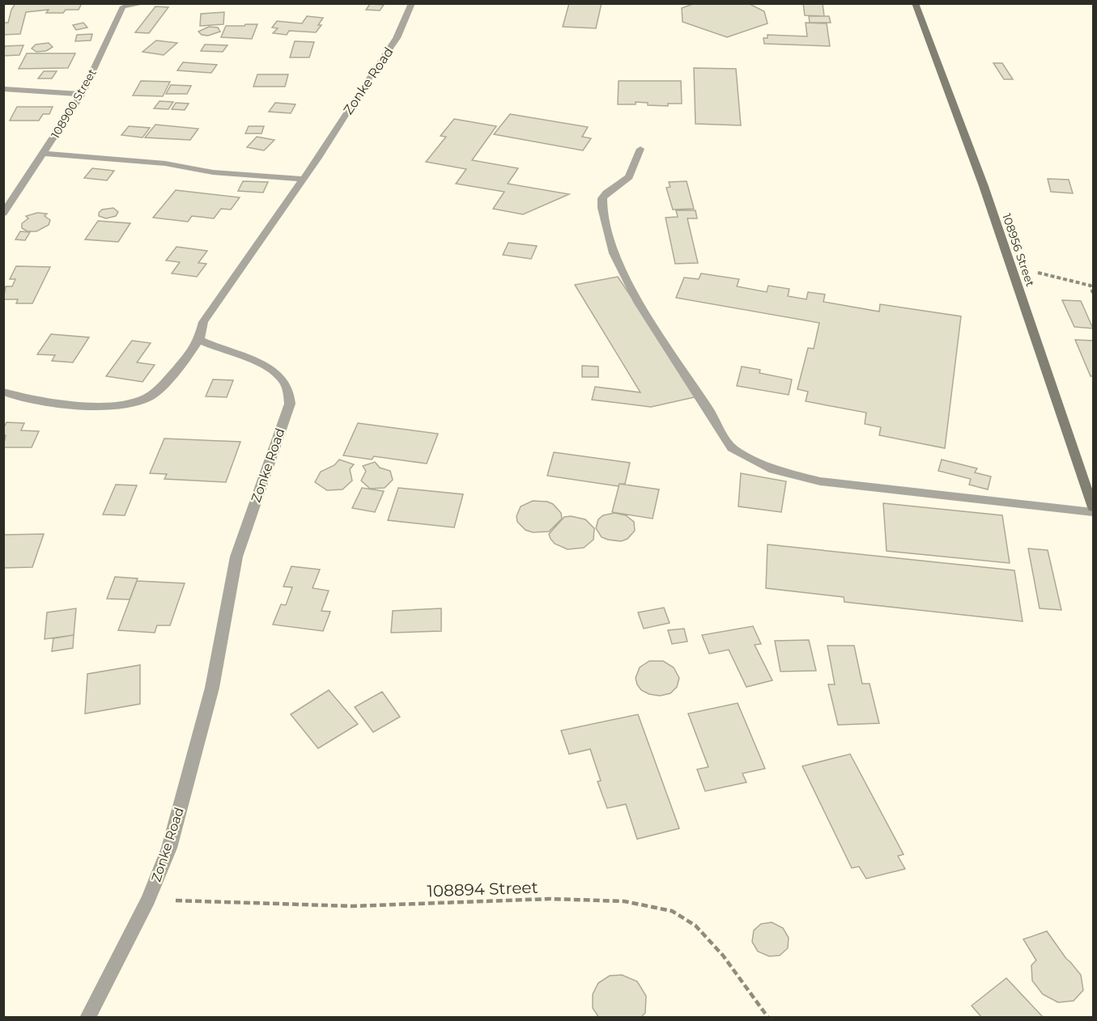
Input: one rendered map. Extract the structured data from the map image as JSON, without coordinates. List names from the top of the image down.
{
  "streets": {
    "street": ["Zonke Road", "108900 Street", "108956 Street"],
    "path": ["108894 Street"]
  },
  "crossings": [
    ["Zonke Road", "108894 Street"]
  ]
}
